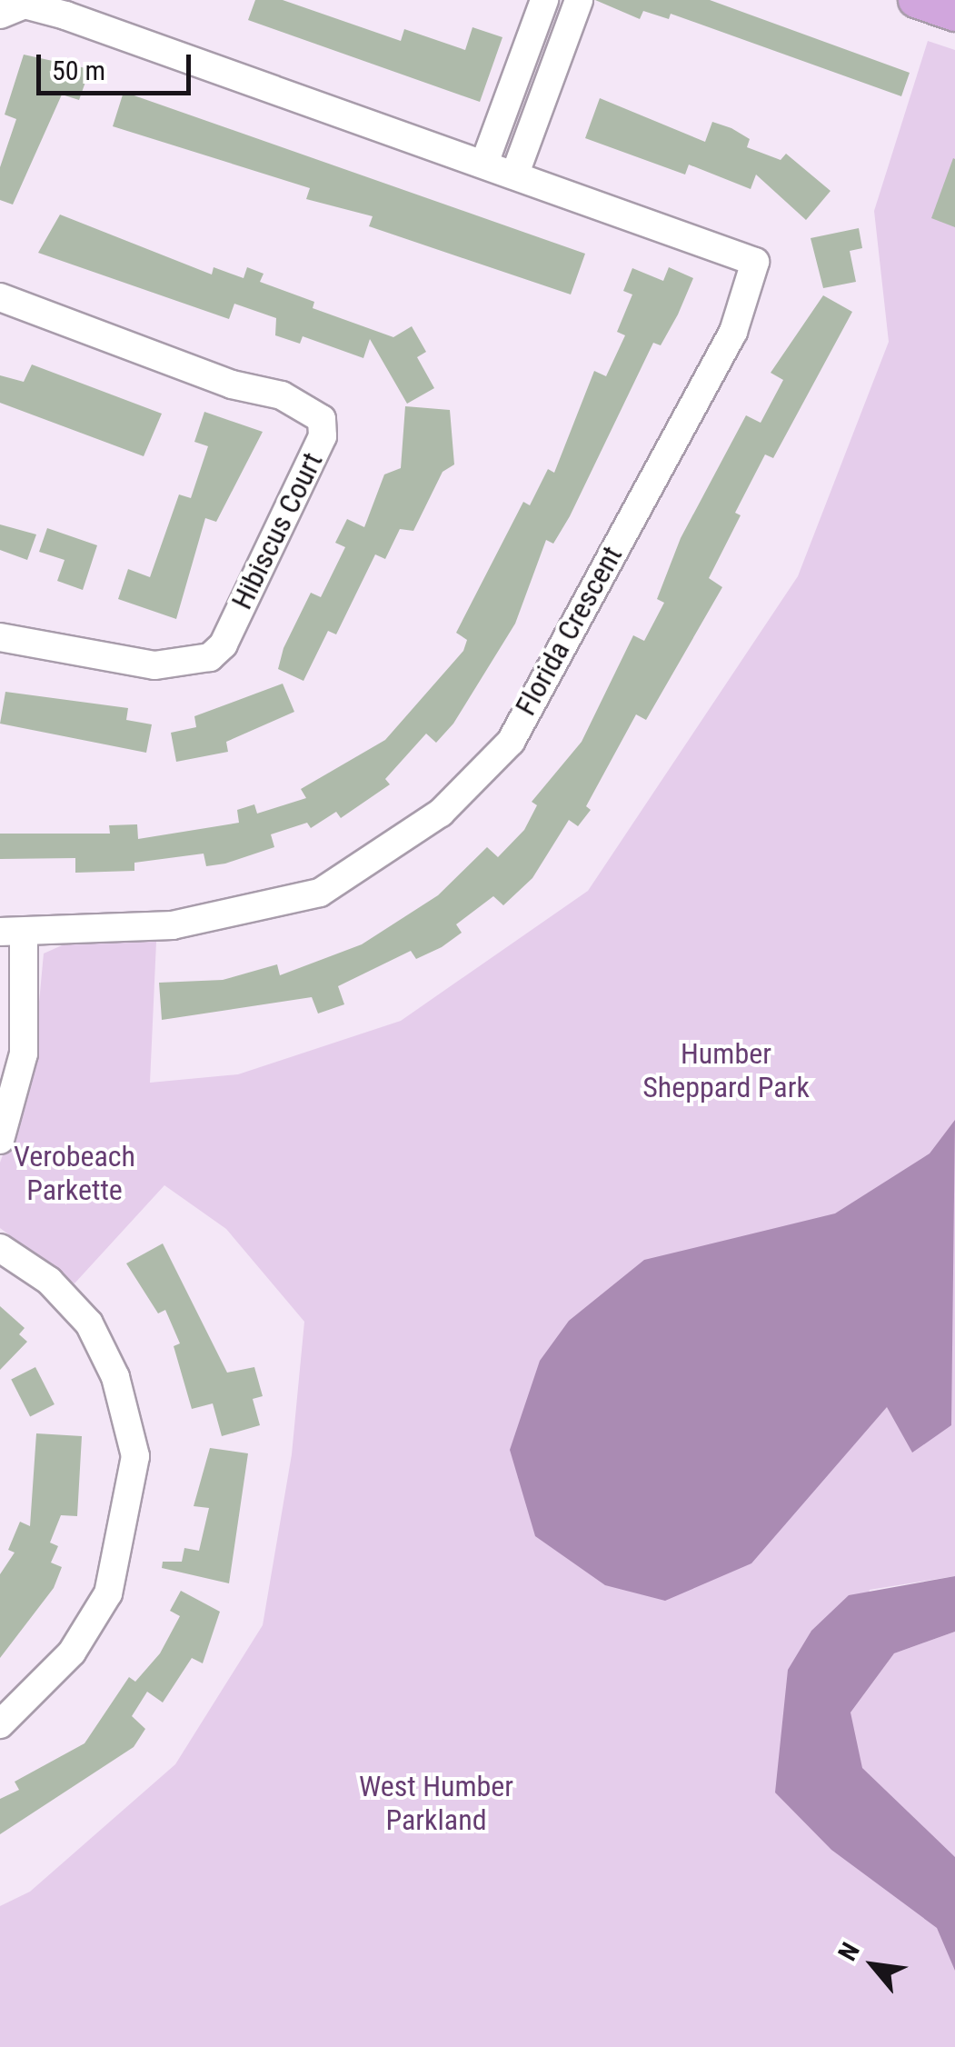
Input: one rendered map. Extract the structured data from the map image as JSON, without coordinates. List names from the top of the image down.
{
  "streets": {
    "street": ["Hibiscus Court", "Florida Crescent"]
  },
  "parks": ["Humber Sheppard Park", "Verobeach Parkette", "West Humber Parkland"],
  "scale_bar": "50 m",
  "north": "top left"
}
